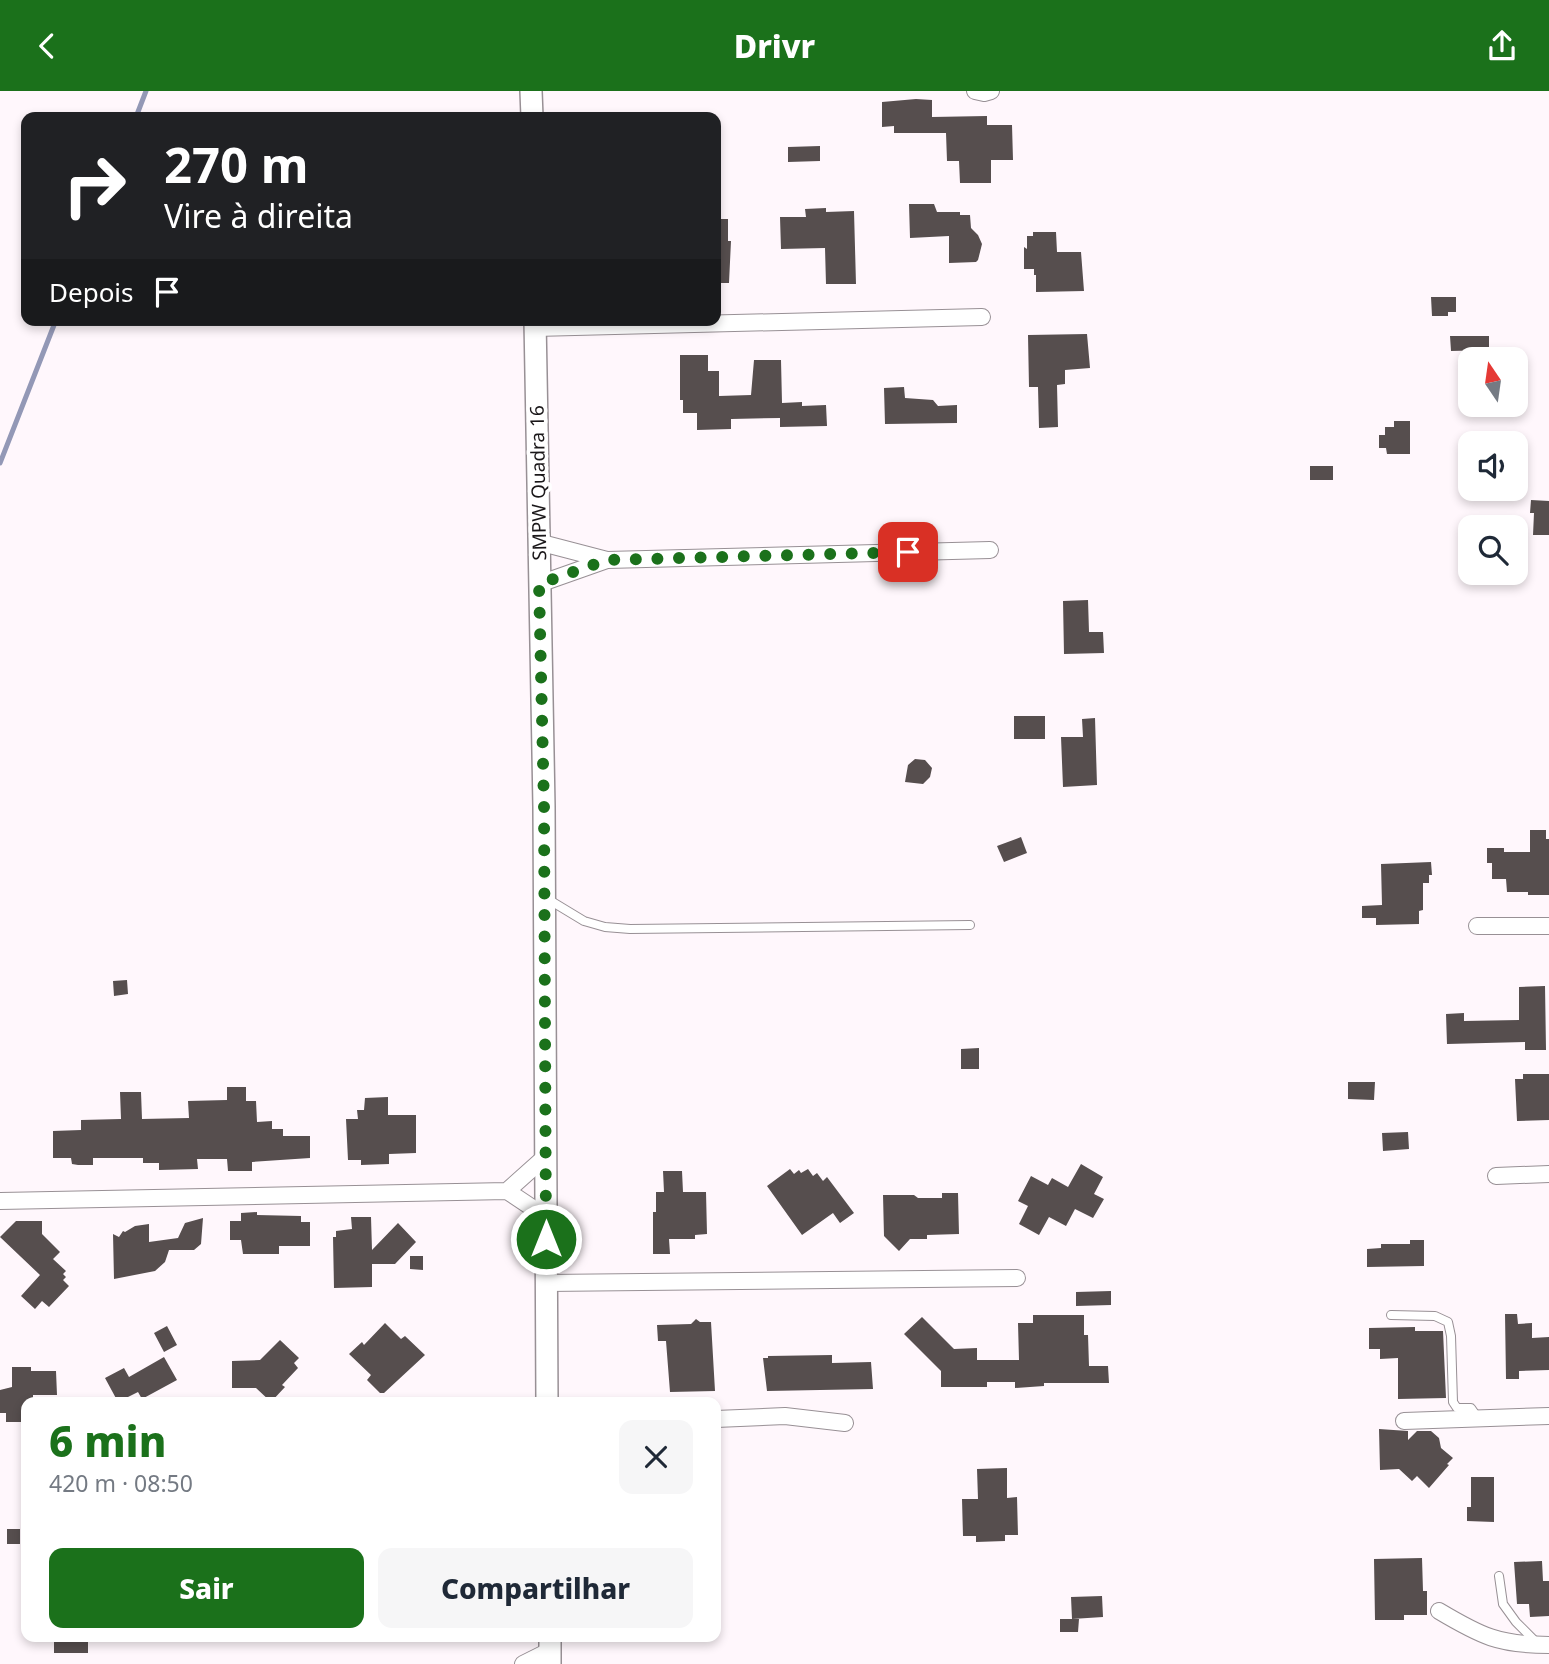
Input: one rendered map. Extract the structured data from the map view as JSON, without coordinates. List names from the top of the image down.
{
  "streets": {
    "street": ["SMPW Quadra 16"]
  },
  "north": "top",
  "page": {
    "header": "Drivr",
    "turn": ["270 m", "Vire à direita"],
    "then": "Depois",
    "heading": ["6 min", "420 m · 08:50"],
    "buttons": ["Sair", "Compartilhar"]
  }
}
